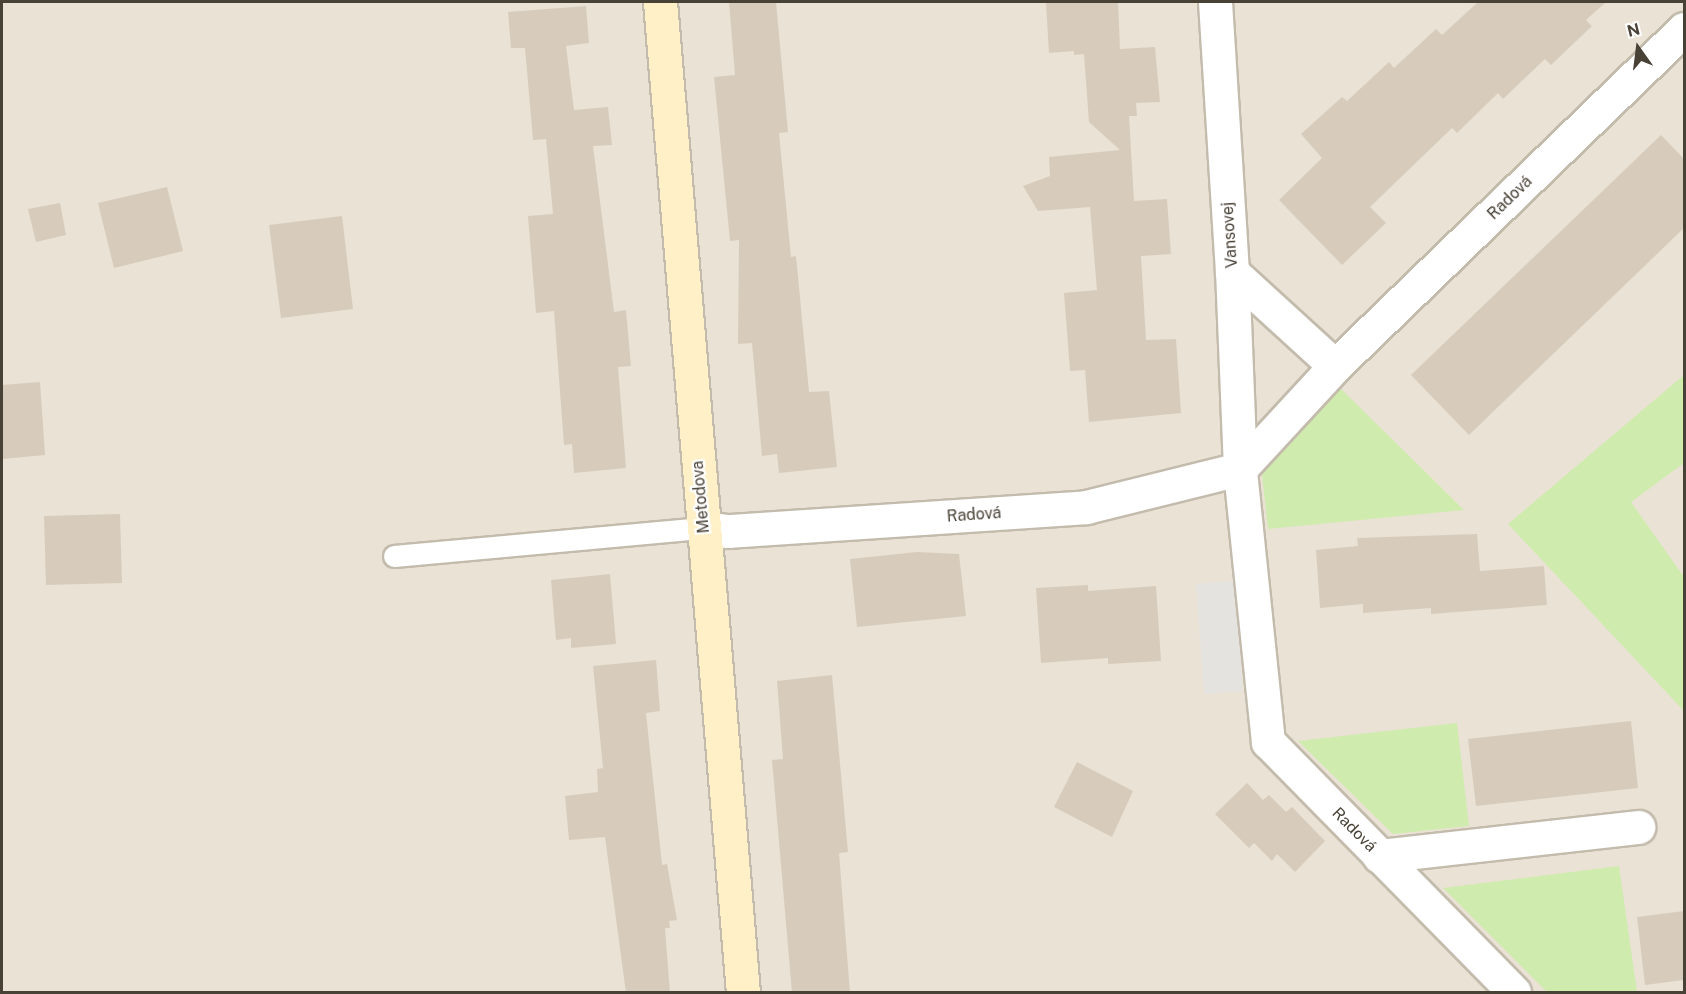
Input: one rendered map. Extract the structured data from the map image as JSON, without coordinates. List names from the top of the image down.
{
  "streets": {
    "street": ["Radová", "Vansovej", "Metodova"]
  },
  "crossings": [
    ["Radová", "Vansovej"],
    ["Radová", "Metodova"]
  ],
  "north": "top"
}
